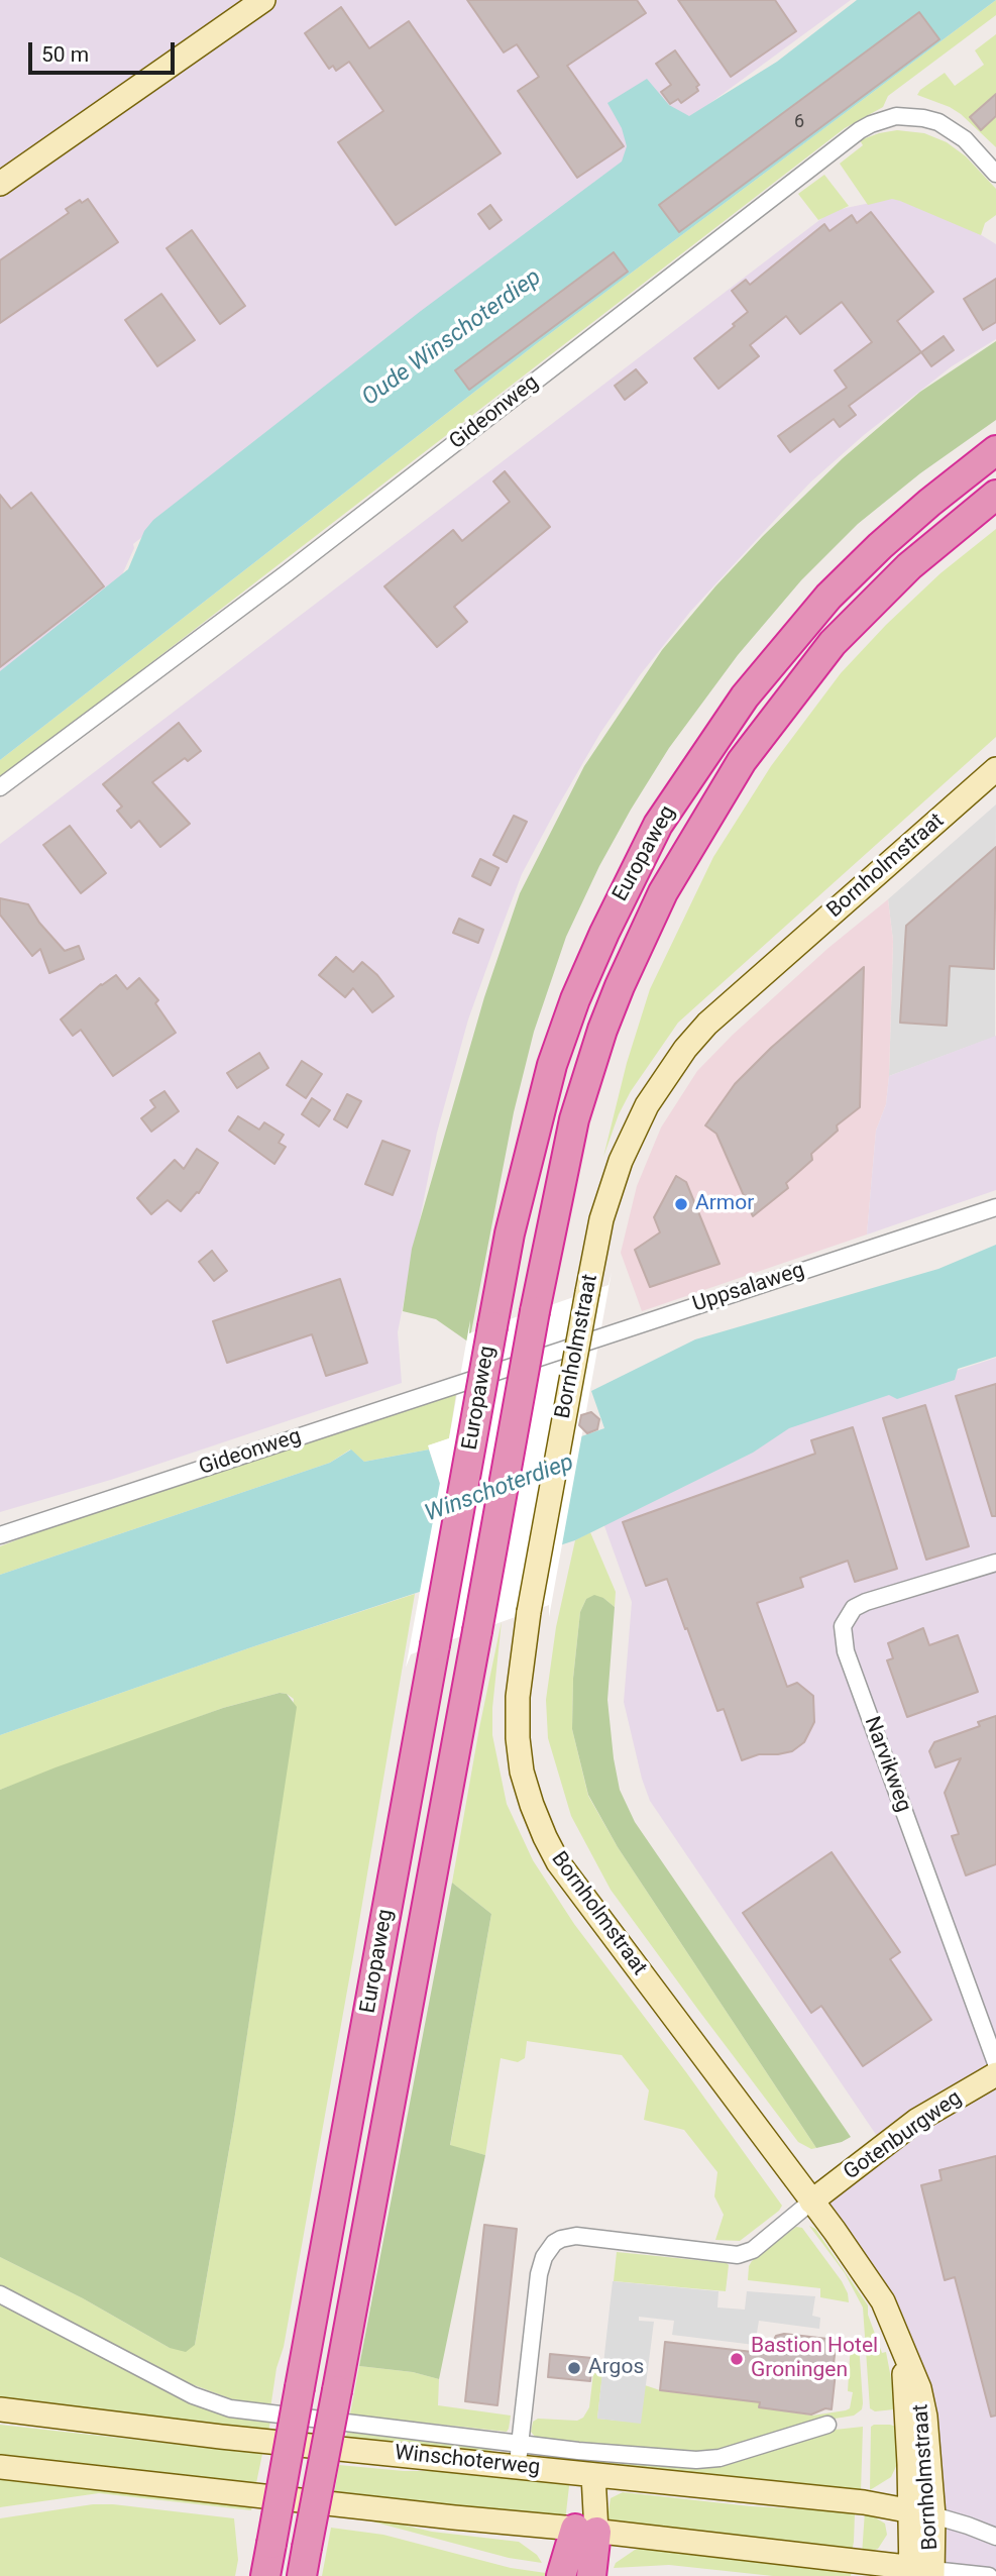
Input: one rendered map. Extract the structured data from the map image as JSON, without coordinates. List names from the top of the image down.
{
  "streets": {
    "highway": ["Europaweg"],
    "street": [
      "Gideonweg",
      "Bornholmstraat",
      "Uppsalaweg",
      "Narvikweg",
      "Gotenburgweg",
      "Winschoterweg"
    ]
  },
  "crossings": [
    ["Gideonweg", "Uppsalaweg"],
    ["Bornholmstraat", "Gotenburgweg"],
    ["Bornholmstraat", "Winschoterweg"]
  ],
  "water": ["Oude Winschoterdiep", "Winschoterdiep"],
  "places": ["Armor", "Bastion Hotel Groningen", "Argos"],
  "house_numbers": ["6"],
  "scale_bar": "50 m"
}
